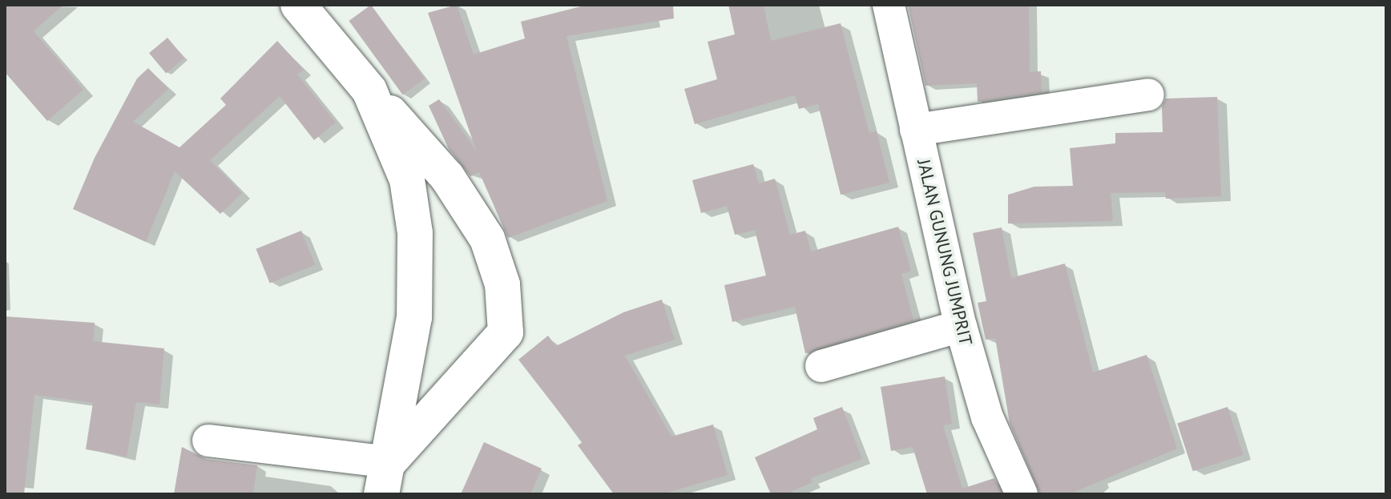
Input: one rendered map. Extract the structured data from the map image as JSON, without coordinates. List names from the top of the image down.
{
  "streets": {
    "street": ["JALAN GUNUNG JUMPRIT"]
  }
}
